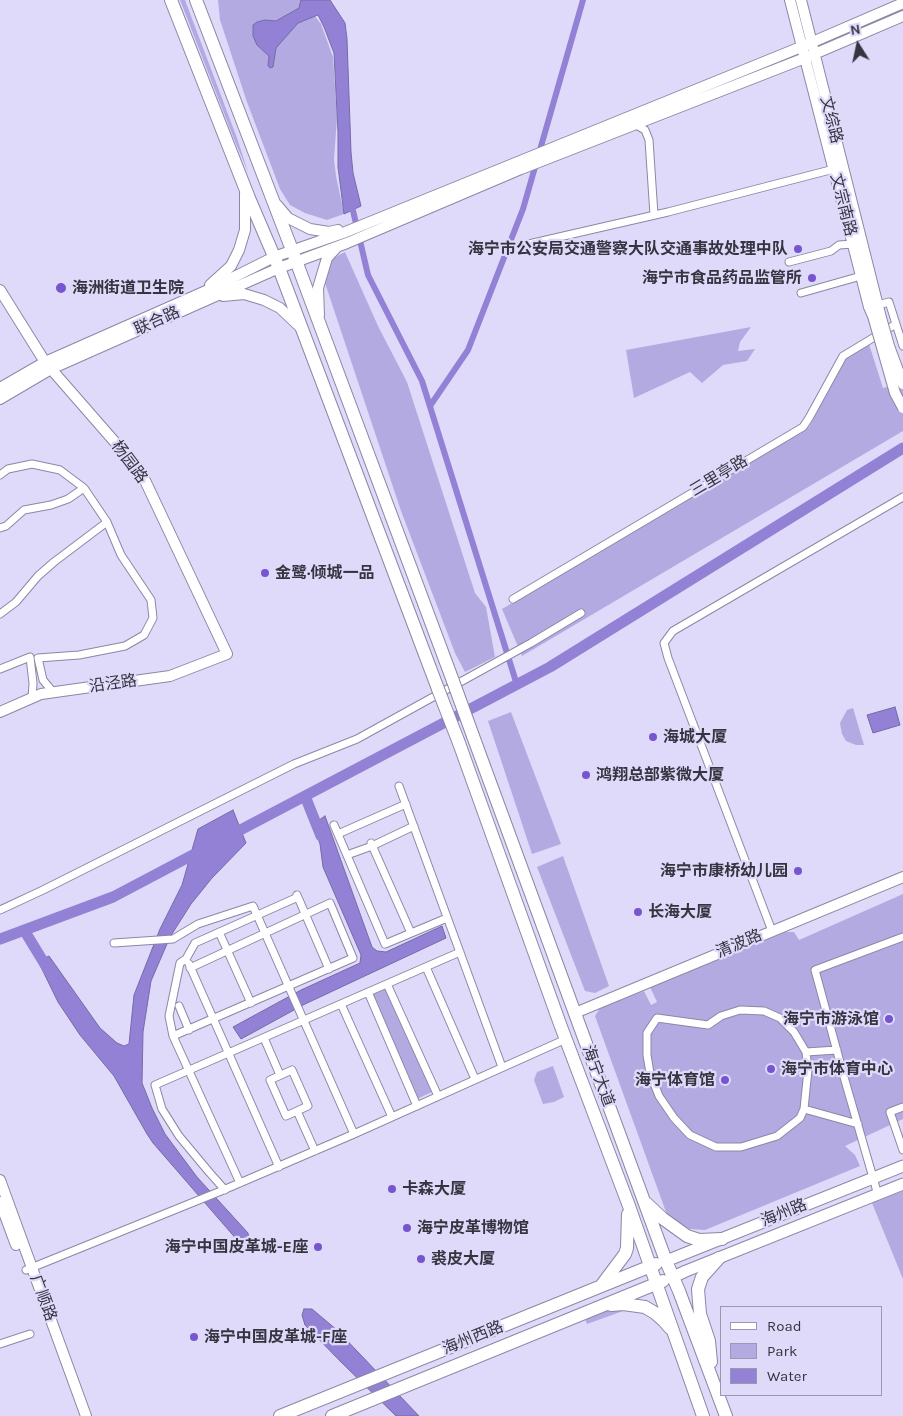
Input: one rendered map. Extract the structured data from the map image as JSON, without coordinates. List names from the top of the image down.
{
  "streets": {
    "highway": ["海宁大道", "海州西路"],
    "main road": [
      "文综路",
      "文宗南路",
      "联合路",
      "杨园路",
      "沿泾路",
      "清波路",
      "海州路",
      "广顺路"
    ],
    "street": ["三里亭路"]
  },
  "crossings": [
    ["文综路", "文宗南路"],
    ["联合路", "杨园路"],
    ["杨园路", "沿泾路"],
    ["清波路", "海宁大道"],
    ["海宁大道", "海州路"],
    ["海宁大道", "海州西路"],
    ["海州路", "海州西路"]
  ],
  "places": [
    "海宁市公安局交通警察大队交通事故处理中队",
    "海宁市食品药品监管所",
    "海洲街道卫生院",
    "金鹭·倾城一品",
    "海城大厦",
    "鸿翔总部紫微大厦",
    "海宁市康桥幼儿园",
    "长海大厦",
    "海宁市游泳馆",
    "海宁市体育中心",
    "海宁体育馆",
    "卡森大厦",
    "海宁皮革博物馆",
    "海宁中国皮革城-E座",
    "裘皮大厦",
    "海宁中国皮革城-F座"
  ],
  "legend": ["Road", "Park", "Water"],
  "north": "top"
}
